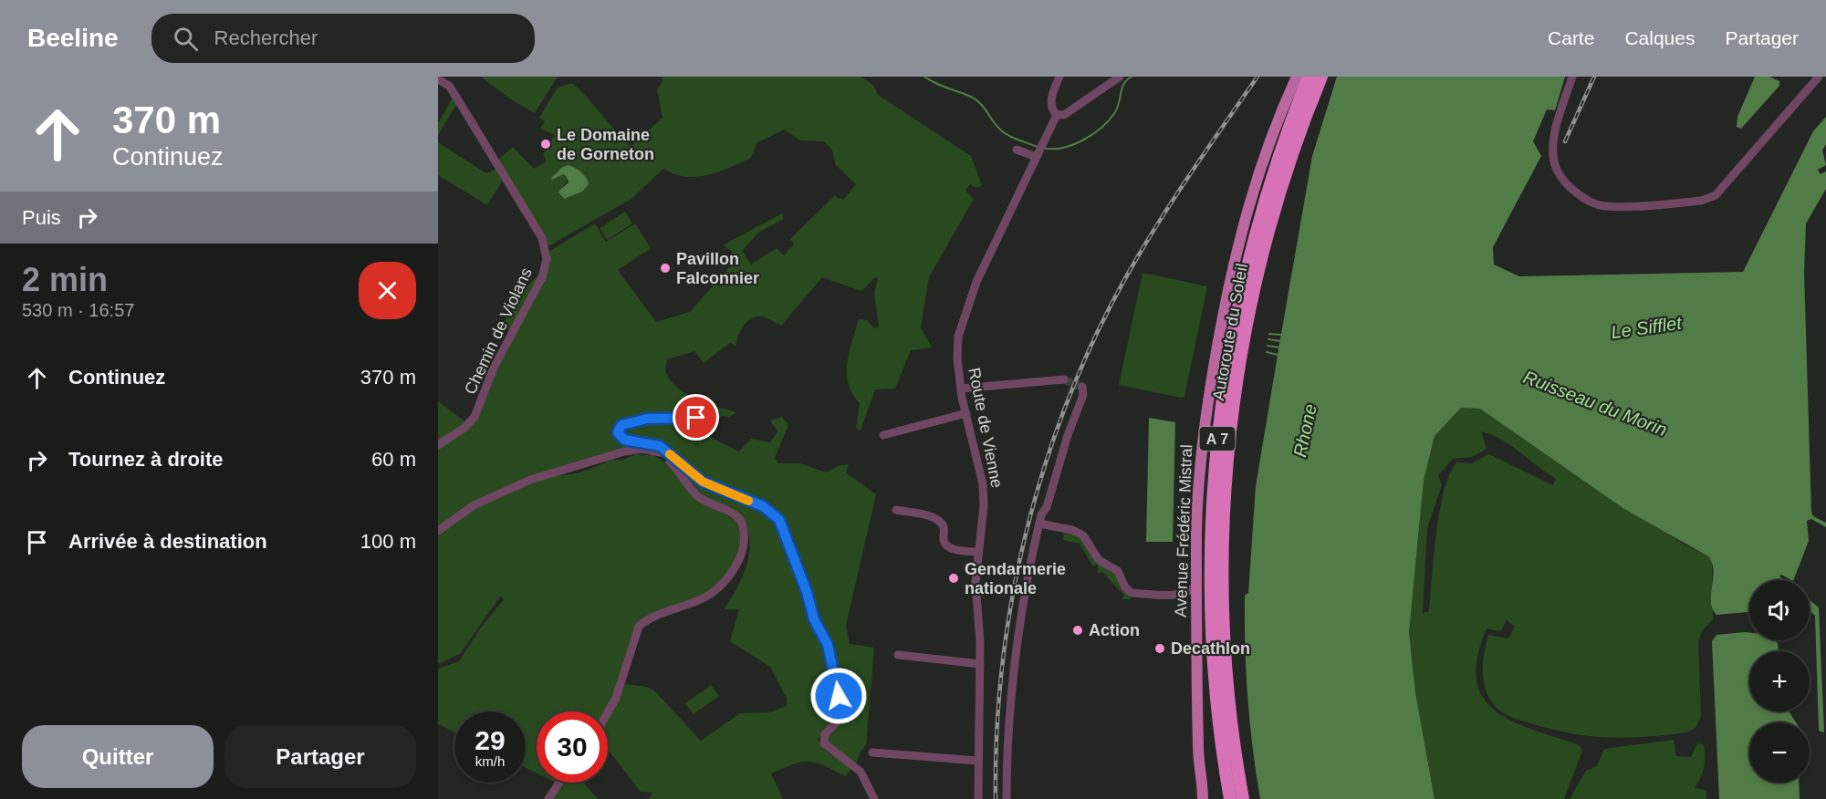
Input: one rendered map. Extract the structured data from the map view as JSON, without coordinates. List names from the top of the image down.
{
  "streets": {
    "highway": ["Autoroute du Soleil", "A 7"],
    "main road": ["Avenue Frédéric Mistral"],
    "street": ["Chemin de Violans", "Route de Vienne"]
  },
  "water": ["Le Sifflet", "Ruisseau du Morin", "Rhone"],
  "places": [
    "Le Domaine de Gorneton",
    "Pavillon Falconnier",
    "Gendarmerie nationale",
    "Action",
    "Decathlon"
  ],
  "page": {
    "header": "Beeline",
    "search": "Rechercher",
    "nav": ["Carte", "Calques", "Partager"],
    "turn": ["370 m", "Continuez"],
    "then": "Puis",
    "heading": ["2 min", "530 m · 16:57"],
    "list": [
      {
        "name": "Continuez",
        "value": "370 m"
      },
      {
        "name": "Tournez à droite",
        "value": "60 m"
      },
      {
        "name": "Arrivée à destination",
        "value": "100 m"
      }
    ],
    "map_buttons": ["+", "−"],
    "speed": "29 km/h",
    "limit": "30",
    "buttons": ["Quitter", "Partager"]
  }
}
